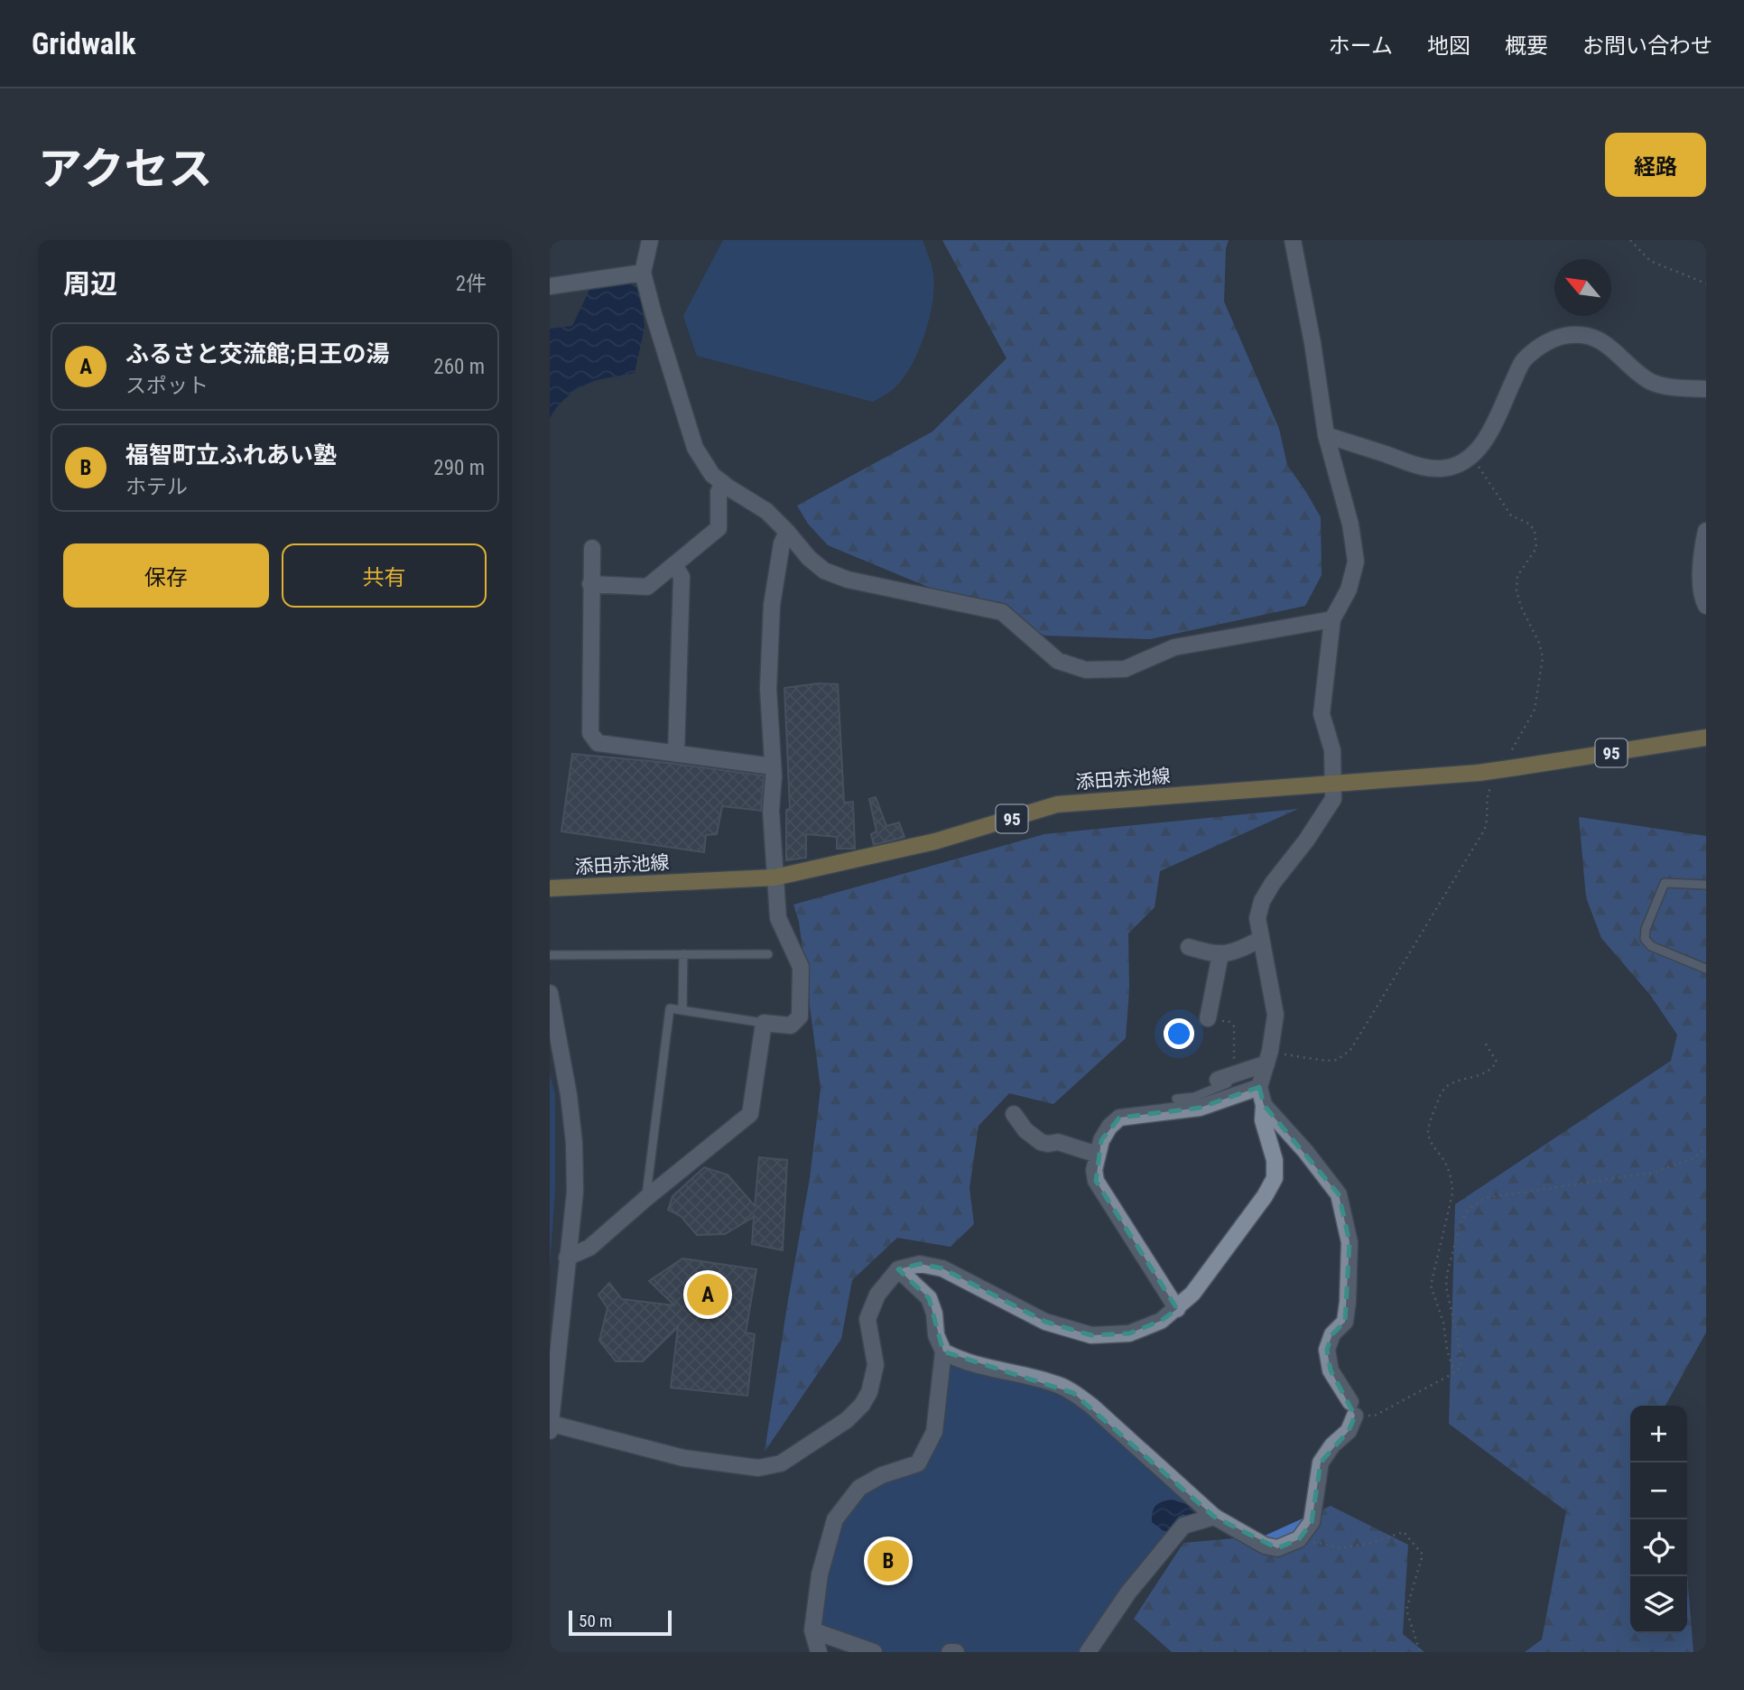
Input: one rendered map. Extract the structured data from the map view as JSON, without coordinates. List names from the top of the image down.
{
  "streets": {
    "main road": ["95", "添田赤池線"]
  },
  "scale_bar": "50 m",
  "north": "top left",
  "page": {
    "header": "Gridwalk",
    "nav": [
      "ホーム",
      "地図",
      "概要",
      "お問い合わせ"
    ],
    "title": "アクセス",
    "buttons": [
      "経路",
      ["保存", "共有"]
    ],
    "heading": ["周辺", "2件"],
    "list": [
      {
        "mark": "A",
        "name": "ふるさと交流館;日王の湯",
        "note": "スポット",
        "value": "260 m"
      },
      {
        "mark": "B",
        "name": "福智町立ふれあい塾",
        "note": "ホテル",
        "value": "290 m"
      }
    ],
    "pins": ["A", "B"],
    "map_buttons": ["+", "−"],
    "scale": "50 m"
  }
}
